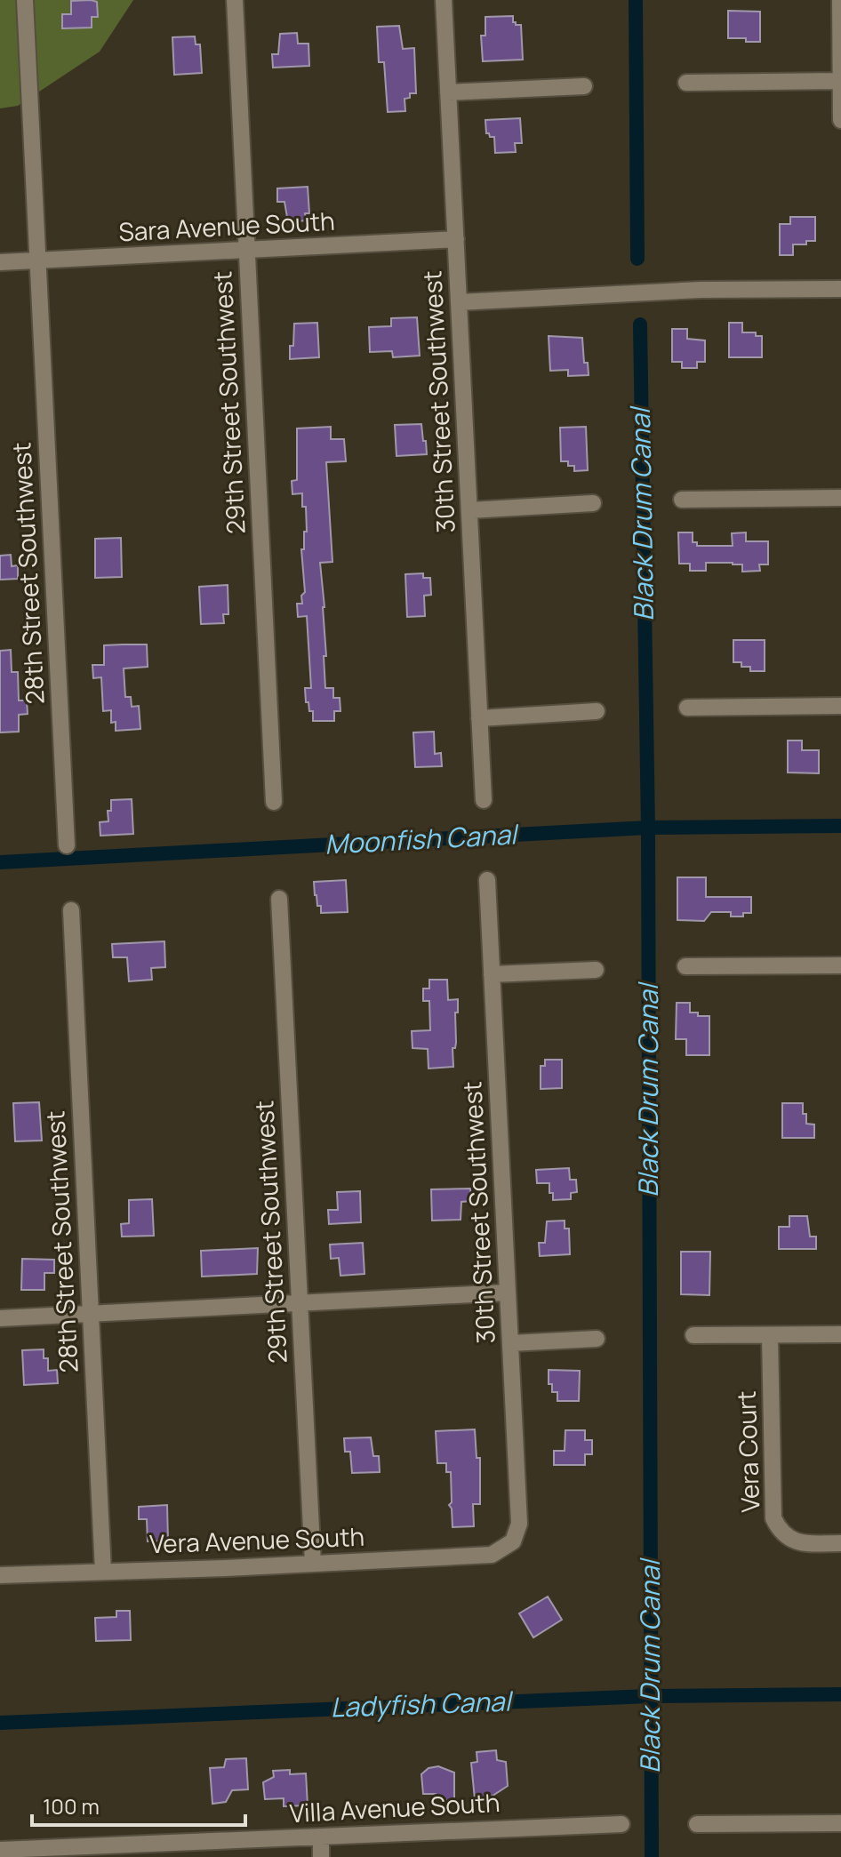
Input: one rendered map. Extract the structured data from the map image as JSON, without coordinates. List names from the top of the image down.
{
  "streets": {
    "street": [
      "Sara Avenue South",
      "30th Street Southwest",
      "29th Street Southwest",
      "28th Street Southwest",
      "Vera Court",
      "Vera Avenue South",
      "Villa Avenue South"
    ]
  },
  "crossings": [
    ["Sara Avenue South", "30th Street Southwest"],
    ["Sara Avenue South", "29th Street Southwest"],
    ["Sara Avenue South", "28th Street Southwest"],
    ["30th Street Southwest", "Vera Avenue South"],
    ["29th Street Southwest", "Vera Avenue South"],
    ["28th Street Southwest", "Vera Avenue South"]
  ],
  "water": ["Black Drum Canal", "Moonfish Canal", "Ladyfish Canal"],
  "scale_bar": "100 m"
}
